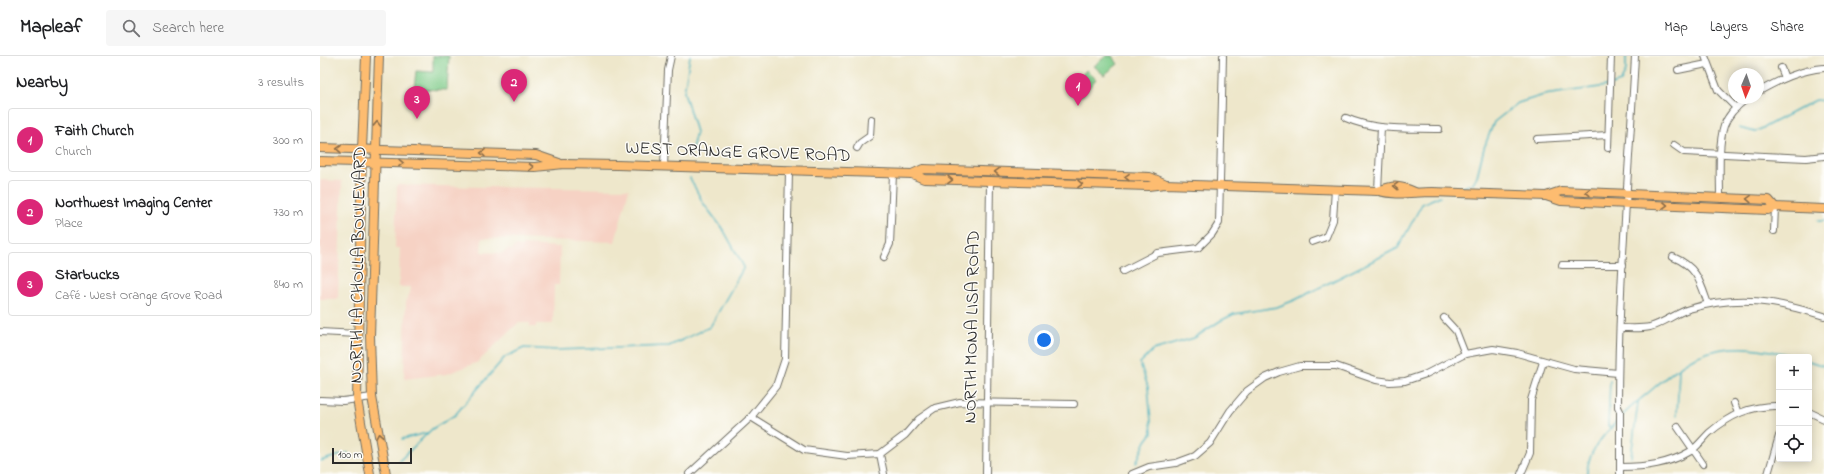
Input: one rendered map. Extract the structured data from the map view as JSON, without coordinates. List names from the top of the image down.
{
  "streets": {
    "main road": ["WEST ORANGE GROVE ROAD", "NORTH LA CHOLLA BOULEVARD"],
    "street": ["NORTH MONA LISA ROAD"]
  },
  "crossings": [
    ["WEST ORANGE GROVE ROAD", "NORTH LA CHOLLA BOULEVARD"],
    ["WEST ORANGE GROVE ROAD", "NORTH MONA LISA ROAD"]
  ],
  "scale_bar": "100 m",
  "north": "bottom",
  "page": {
    "header": "Mapleaf",
    "search": "Search here",
    "nav": ["Map", "Layers", "Share"],
    "heading": ["Nearby", "3 results"],
    "pins": ["2", "1", "3"],
    "list": [
      {
        "mark": "1",
        "name": "Faith Church",
        "note": "Church",
        "value": "300 m"
      },
      {
        "mark": "2",
        "name": "Northwest Imaging Center",
        "note": "Place",
        "value": "730 m"
      },
      {
        "mark": "3",
        "name": "Starbucks",
        "note": "Café · West Orange Grove Road",
        "value": "840 m"
      }
    ],
    "map_buttons": ["+", "−"],
    "scale": "100 m"
  }
}
